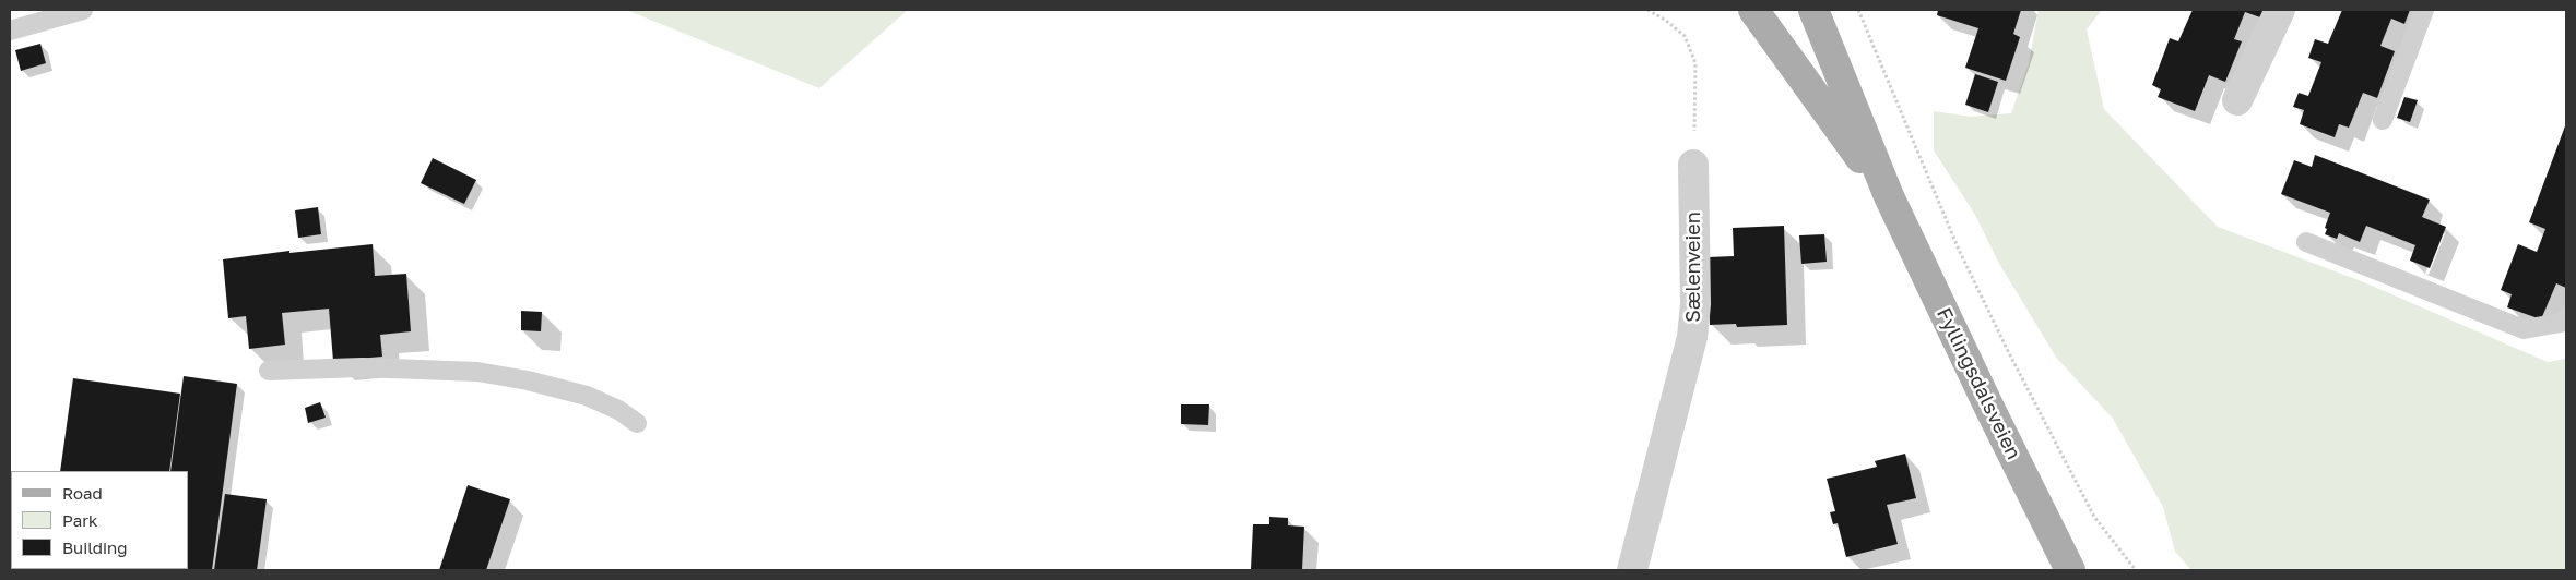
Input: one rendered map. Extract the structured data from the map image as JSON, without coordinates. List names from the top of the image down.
{
  "streets": {
    "main road": ["Fyllingsdalsveien"],
    "street": ["Sælenveien"]
  },
  "legend": ["Road", "Park", "Building"]
}
